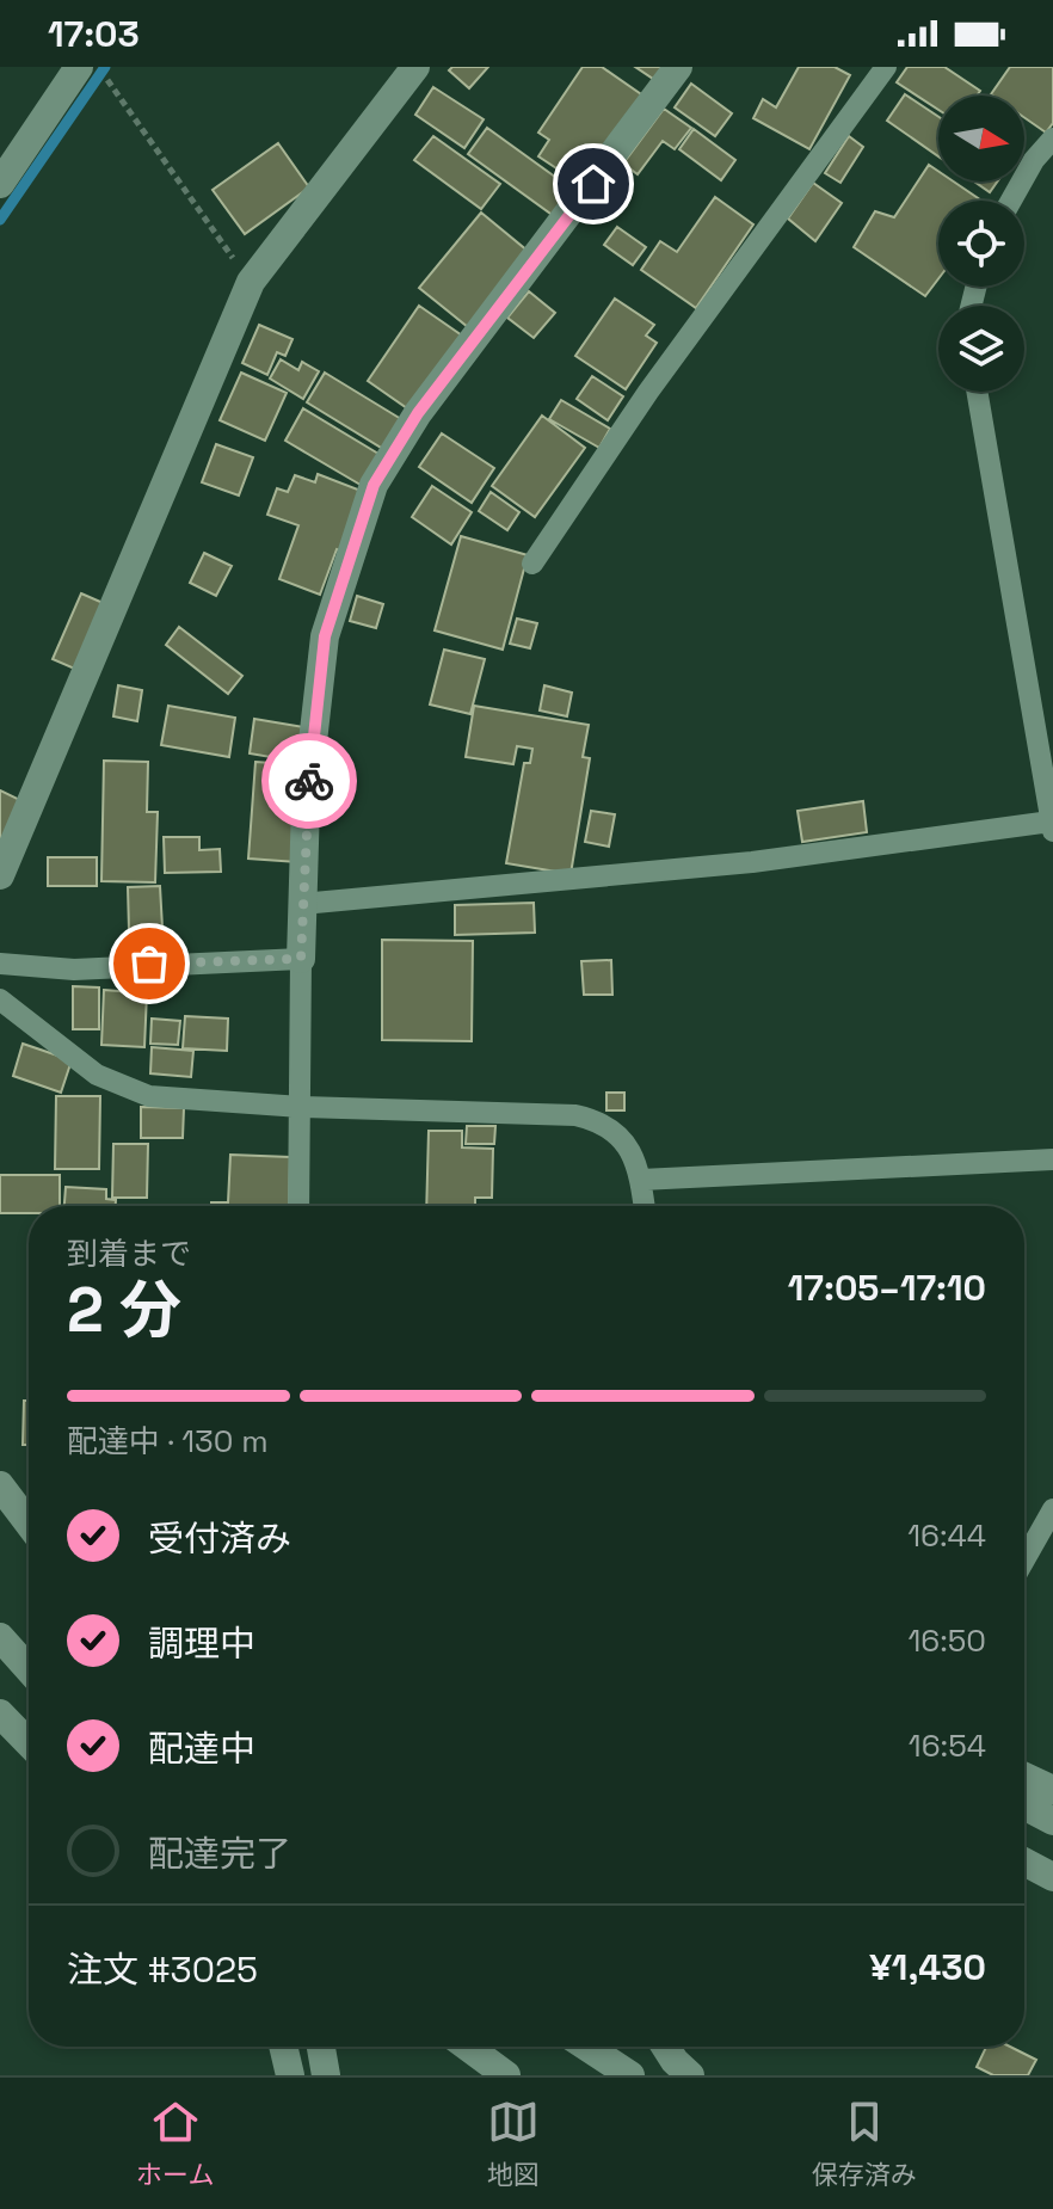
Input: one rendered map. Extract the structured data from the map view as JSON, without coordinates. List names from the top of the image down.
{
  "north": "right",
  "page": {
    "status": "17:03",
    "heading": ["2 分", "到着まで", "17:05–17:10"],
    "panel": ["注文 #3025", "¥1,430"],
    "bar": "配達中 · 130 m",
    "list": [
      ["受付済み", "16:44"],
      ["調理中", "16:50"],
      ["配達中", "16:54"],
      "配達完了"
    ],
    "tabs": ["ホーム", "地図", "保存済み"]
  }
}
